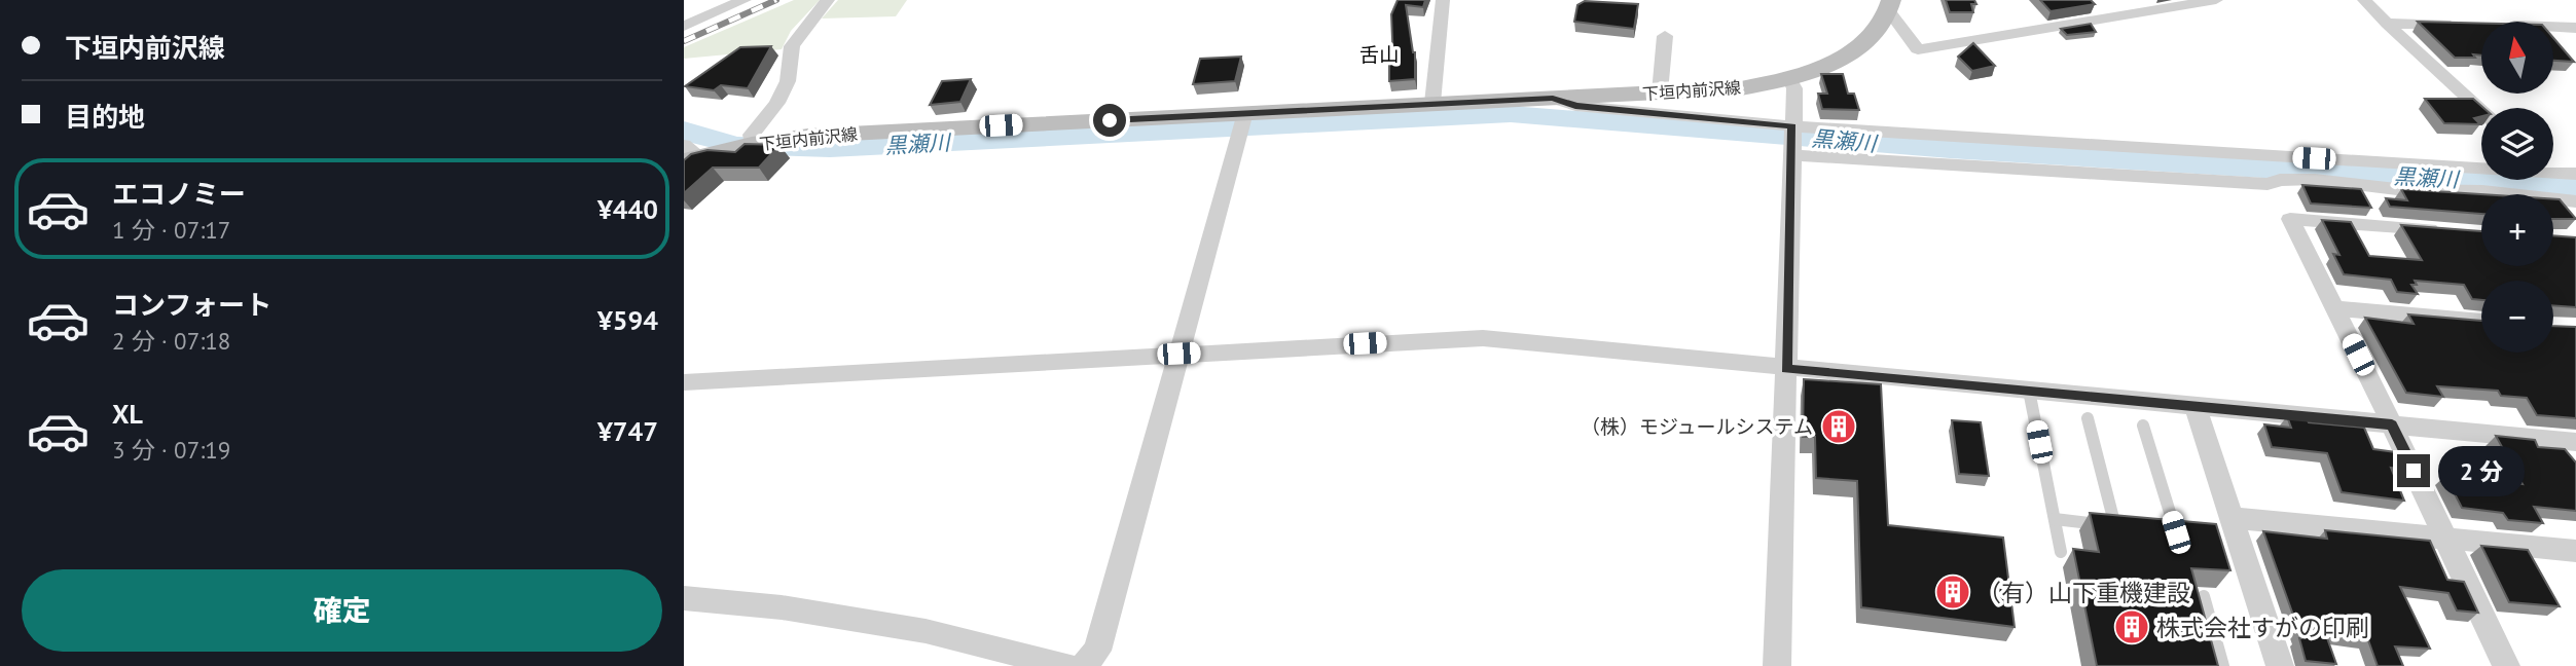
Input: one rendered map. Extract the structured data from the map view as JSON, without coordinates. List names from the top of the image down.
{
  "streets": {
    "main road": ["下垣内前沢線"]
  },
  "districts": ["舌山"],
  "water": ["黒瀬川"],
  "places": {
    "building": ["（株）モジュールシステム", "（有）山下重機建設", "株式会社すがの印刷"]
  },
  "north": "top",
  "page": {
    "banner": ["下垣内前沢線", "目的地"],
    "map_buttons": ["+", "−"],
    "list": [
      {
        "name": "エコノミー",
        "note": "1 分 · 07:17",
        "value": "¥440"
      },
      {
        "name": "コンフォート",
        "note": "2 分 · 07:18",
        "value": "¥594"
      },
      {
        "name": "XL",
        "note": "3 分 · 07:19",
        "value": "¥747"
      }
    ],
    "bubble": "2 分",
    "buttons": "確定"
  }
}
